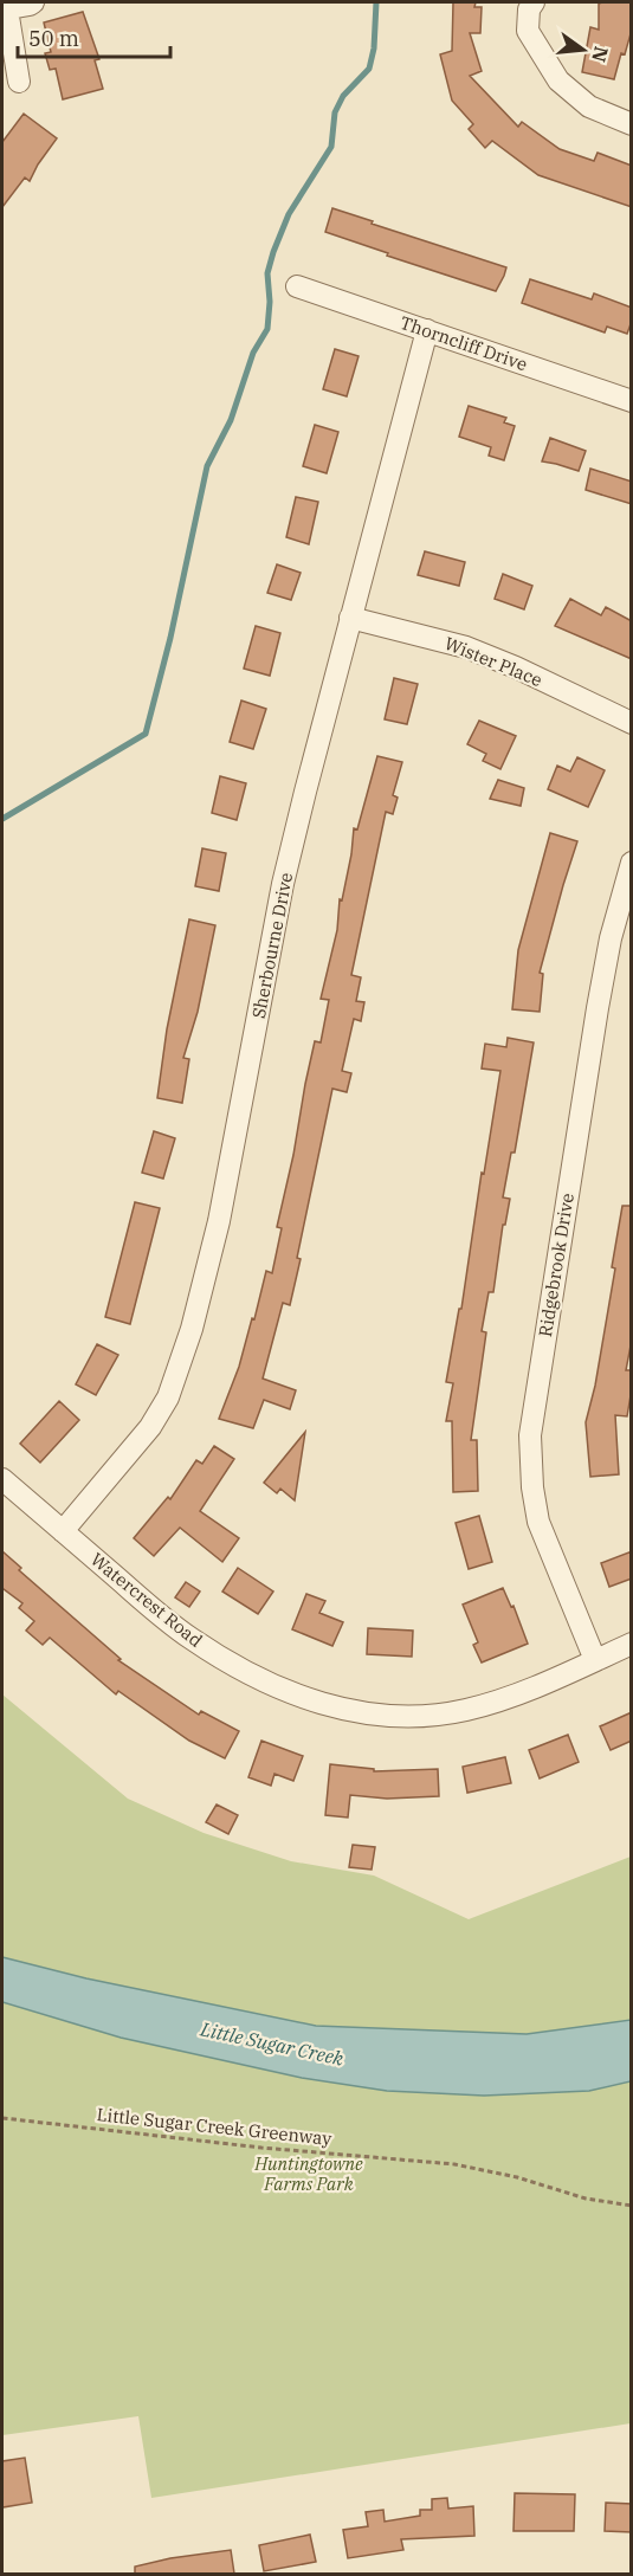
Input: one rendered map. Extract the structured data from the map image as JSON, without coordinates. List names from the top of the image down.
{
  "streets": {
    "street": [
      "Thorncliff Drive",
      "Wister Place",
      "Sherbourne Drive",
      "Ridgebrook Drive",
      "Watercrest Road"
    ],
    "path": ["Little Sugar Creek Greenway"]
  },
  "crossings": [
    ["Thorncliff Drive", "Sherbourne Drive"],
    ["Wister Place", "Sherbourne Drive"],
    ["Sherbourne Drive", "Watercrest Road"],
    ["Ridgebrook Drive", "Watercrest Road"]
  ],
  "water": ["Little Sugar Creek"],
  "parks": ["Huntingtowne Farms Park"],
  "scale_bar": "50 m",
  "north": "right"
}
